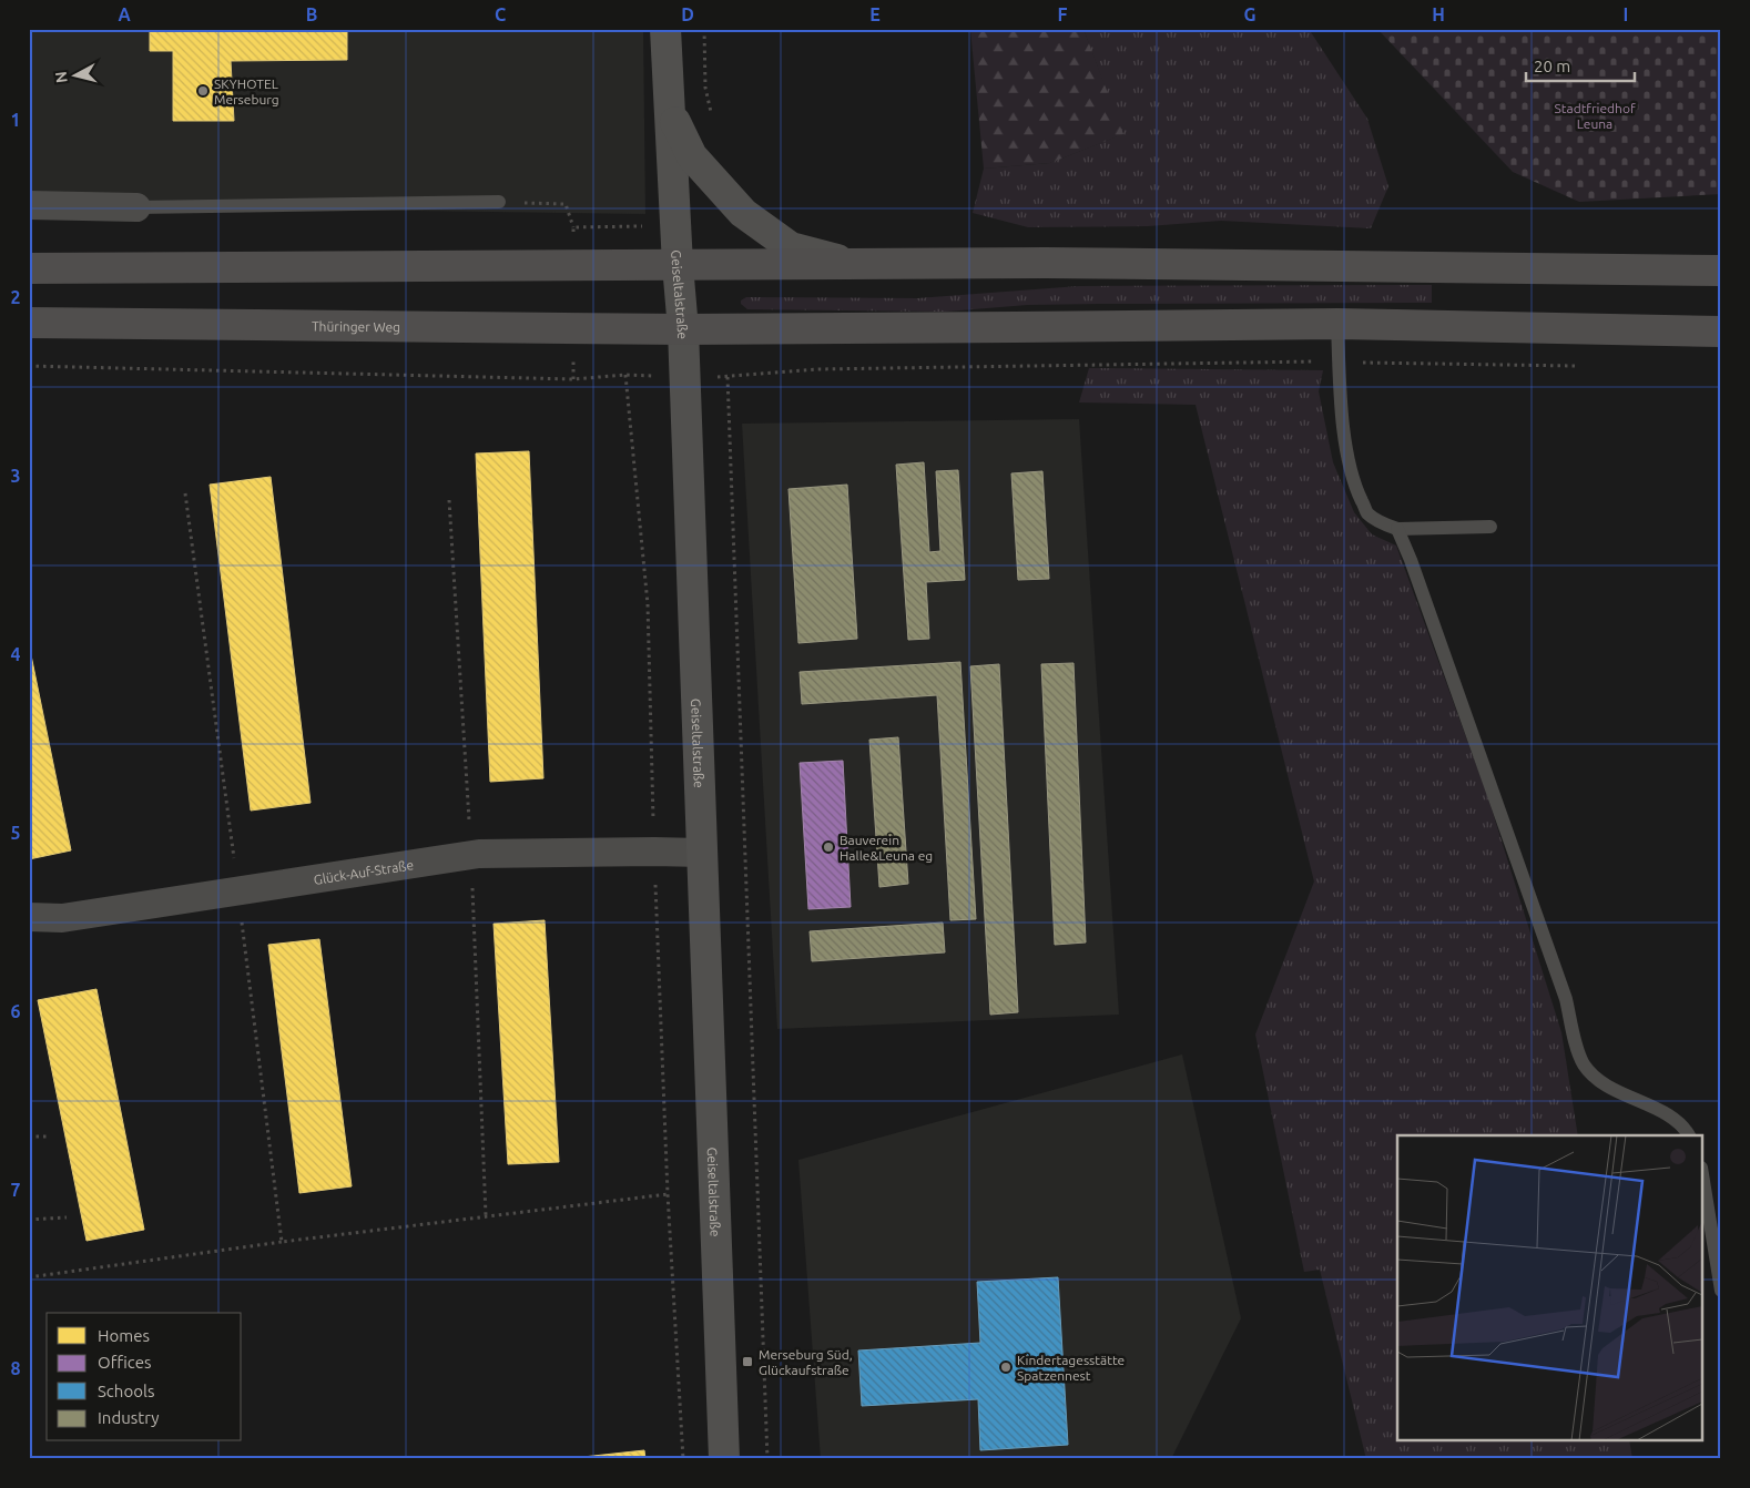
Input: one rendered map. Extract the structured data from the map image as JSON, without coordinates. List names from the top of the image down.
{
  "streets": {
    "main road": ["Thüringer Weg"],
    "street": ["Geiseltalstraße", "Glück-Auf-Straße"]
  },
  "crossings": [
    ["Geiseltalstraße", "Thüringer Weg"],
    ["Geiseltalstraße", "Glück-Auf-Straße"]
  ],
  "parks": ["Stadtfriedhof Leuna"],
  "places": {
    "other": ["SKYHOTEL Merseburg", "Bauverein Halle&Leuna eg", "Kindertagesstätte Spatzennest"],
    "transit": ["Merseburg Süd, Glückaufstraße"]
  },
  "legend": [
    "Homes",
    "Offices",
    "Schools",
    "Industry"
  ],
  "scale_bar": "20 m",
  "north": "left",
  "grid": {
    "columns": [
      "A",
      "B",
      "C",
      "D",
      "E",
      "F",
      "G",
      "H",
      "I"
    ],
    "rows": [
      "1",
      "2",
      "3",
      "4",
      "5",
      "6",
      "7",
      "8"
    ]
  }
}
